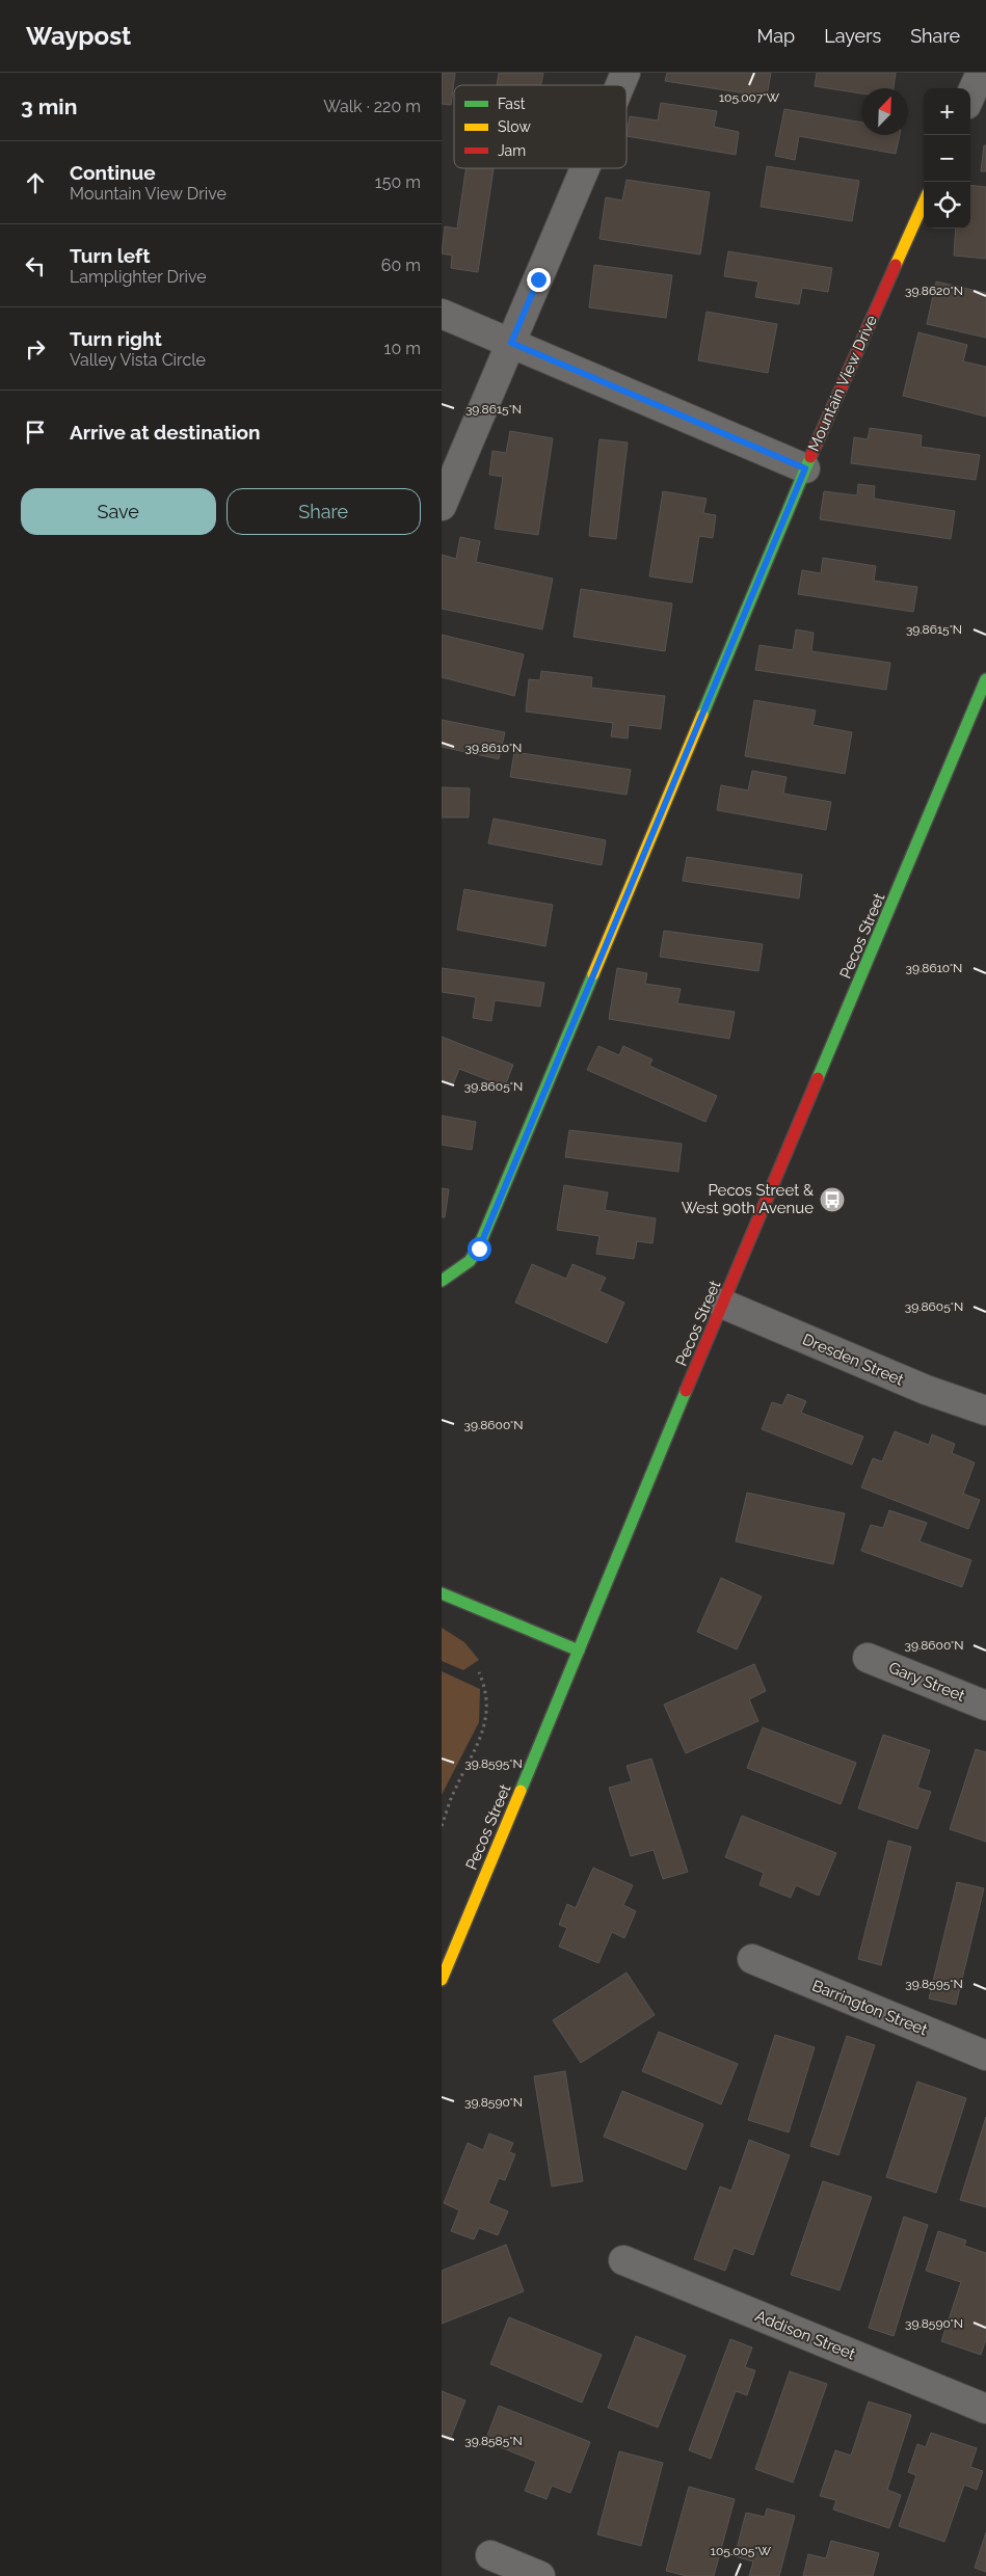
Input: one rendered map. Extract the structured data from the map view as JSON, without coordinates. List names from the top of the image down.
{
  "streets": {
    "main road": ["Mountain View Drive", "Pecos Street"],
    "street": [
      "Dresden Street",
      "Gary Street",
      "Barrington Street",
      "Addison Street"
    ]
  },
  "crossings": [
    ["Pecos Street", "Dresden Street"]
  ],
  "places": {
    "bus stop": ["Pecos Street & West 90th Avenue"]
  },
  "legend": ["Fast", "Slow", "Jam"],
  "north": "top right",
  "page": {
    "header": "Waypost",
    "nav": ["Map", "Layers", "Share"],
    "heading": ["3 min", "Walk · 220 m"],
    "map_buttons": ["+", "−"],
    "list": [
      ["Continue", "Mountain View Drive", "150 m"],
      ["Turn left", "Lamplighter Drive", "60 m"],
      ["Turn right", "Valley Vista Circle", "10 m"],
      "Arrive at destination"
    ],
    "buttons": ["Save", "Share"]
  },
  "coordinates": [
    "105.007°W",
    "39.8620°N",
    "39.8615°N",
    "39.8610°N",
    "39.8605°N",
    "39.8600°N",
    "39.8595°N",
    "39.8590°N",
    "39.8585°N",
    "105.005°W"
  ]
}
